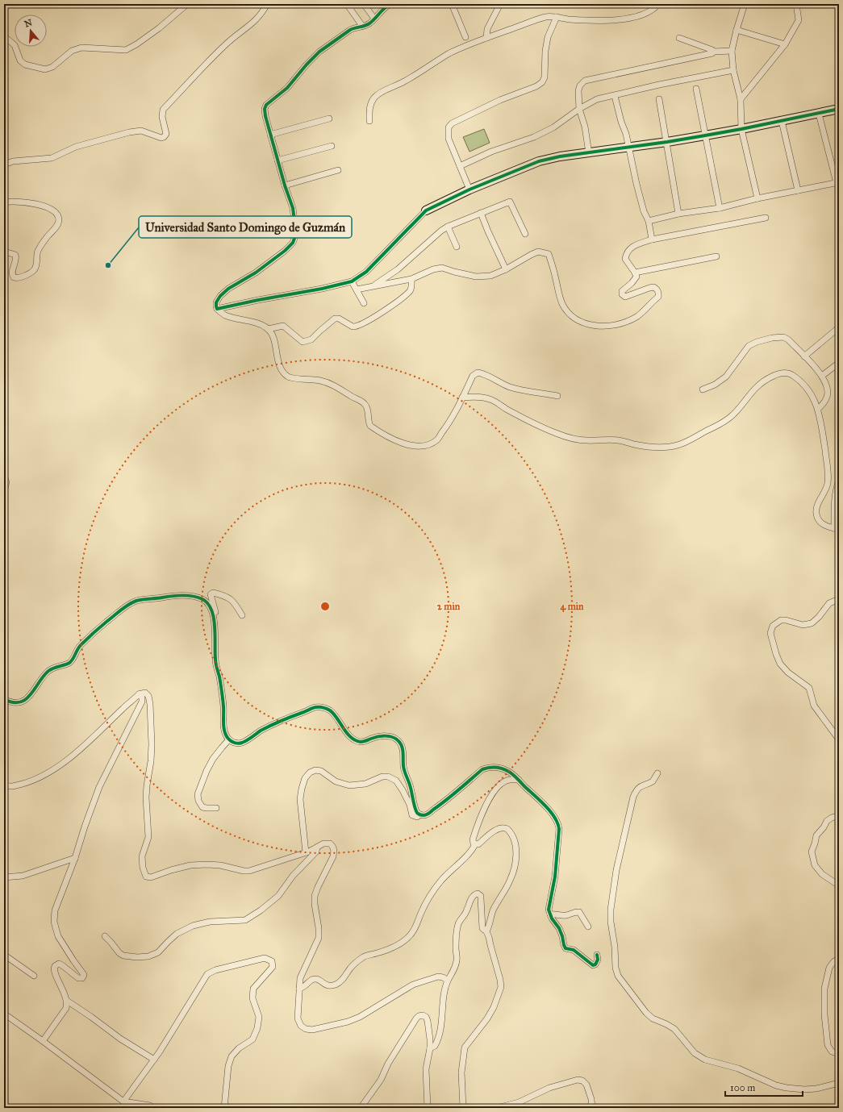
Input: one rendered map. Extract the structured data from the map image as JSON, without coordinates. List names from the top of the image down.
{
  "places": ["Universidad Santo Domingo de Guzmán"],
  "scale_bar": "100 m",
  "north": "top",
  "rings": ["2 min", "4 min"]
}
